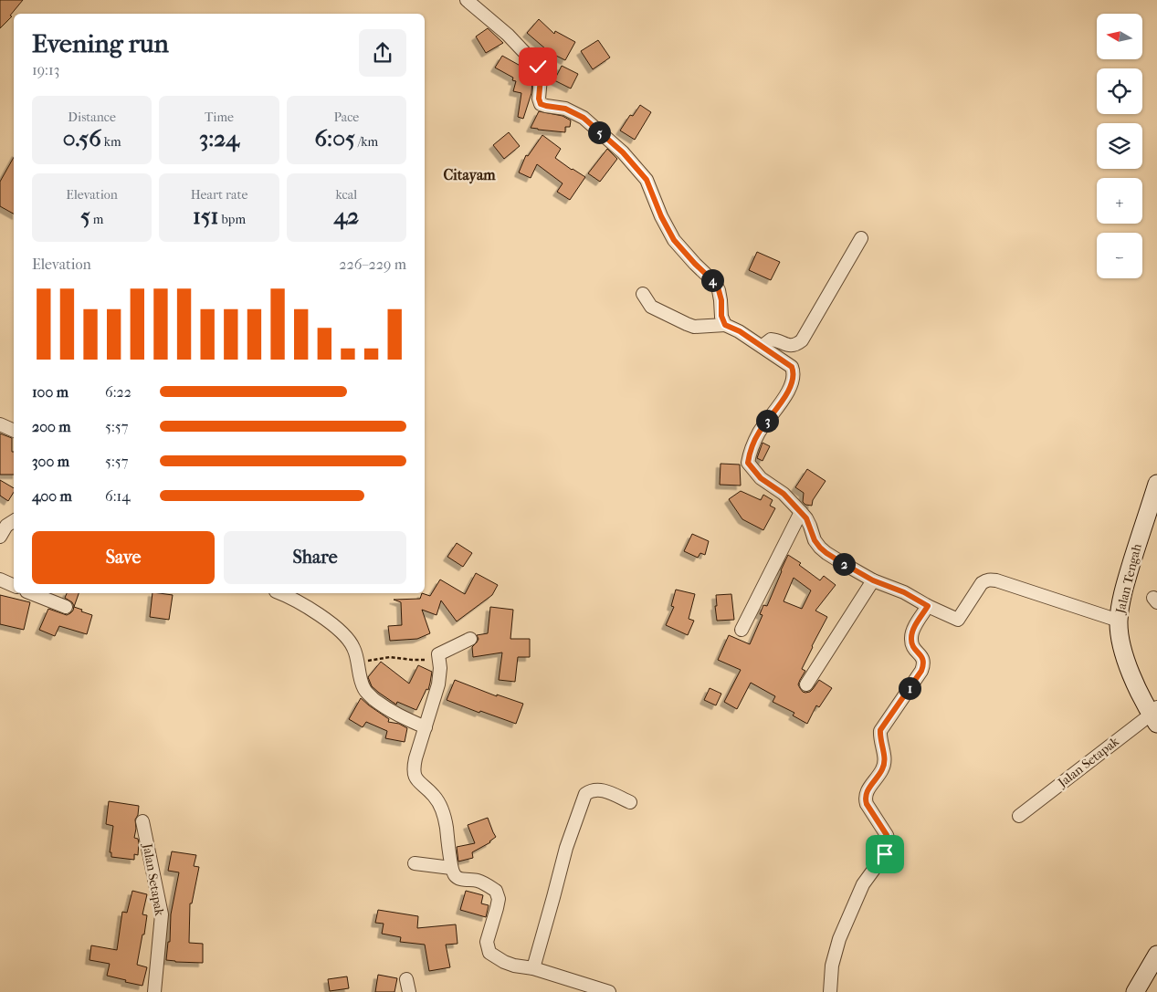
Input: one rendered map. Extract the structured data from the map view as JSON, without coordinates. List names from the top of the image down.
{
  "streets": {
    "main road": ["Jalan Tengah"],
    "street": ["Jalan Setapak"]
  },
  "crossings": [
    ["Jalan Tengah", "Jalan Setapak"]
  ],
  "districts": ["Citayam"],
  "north": "left",
  "page": {
    "map_buttons": ["+", "−"],
    "heading": ["Evening run", "19:13"],
    "stats": [
      ["Distance", "0.56 km"],
      ["Time", "3:24"],
      ["Pace", "6:05 /km"],
      ["Elevation", "5 m"],
      ["Heart rate", "151 bpm"],
      ["kcal", "42"]
    ],
    "pins": [
      "5",
      "4",
      "3",
      "2",
      "1"
    ],
    "chart": ["Elevation", "226–229 m"],
    "list": [
      {
        "name": "100 m",
        "note": "6:22"
      },
      {
        "name": "200 m",
        "note": "5:57"
      },
      {
        "name": "300 m",
        "note": "5:57"
      },
      {
        "name": "400 m",
        "note": "6:14"
      }
    ],
    "buttons": ["Save", "Share"]
  }
}
